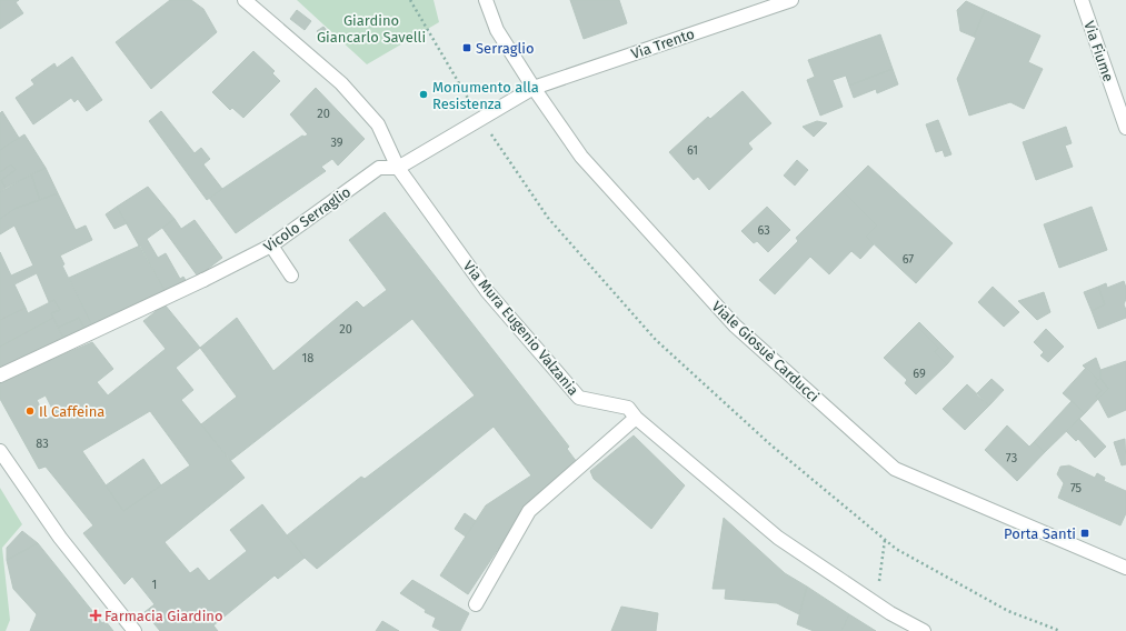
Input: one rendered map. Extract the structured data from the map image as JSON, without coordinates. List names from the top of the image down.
{
  "streets": {
    "street": [
      "Via Trento",
      "Via Fiume",
      "Vicolo Serraglio",
      "Via Mura Eugenio Valzania",
      "Viale Giosuè Carducci"
    ]
  },
  "crossings": [
    ["Via Trento", "Vicolo Serraglio"],
    ["Via Trento", "Viale Giosuè Carducci"],
    ["Vicolo Serraglio", "Via Mura Eugenio Valzania"],
    ["Vicolo Serraglio", "Viale Giosuè Carducci"]
  ],
  "parks": ["Giardino Giancarlo Savelli"],
  "places": {
    "transit": ["Serraglio", "Porta Santi"],
    "other": ["Monumento alla Resistenza", "Il Caffeina"],
    "health": ["Farmacia Giardino"]
  },
  "house_numbers": [
    "20",
    "39",
    "61",
    "63",
    "67",
    "20",
    "18",
    "69",
    "83",
    "73",
    "75",
    "1"
  ]
}
